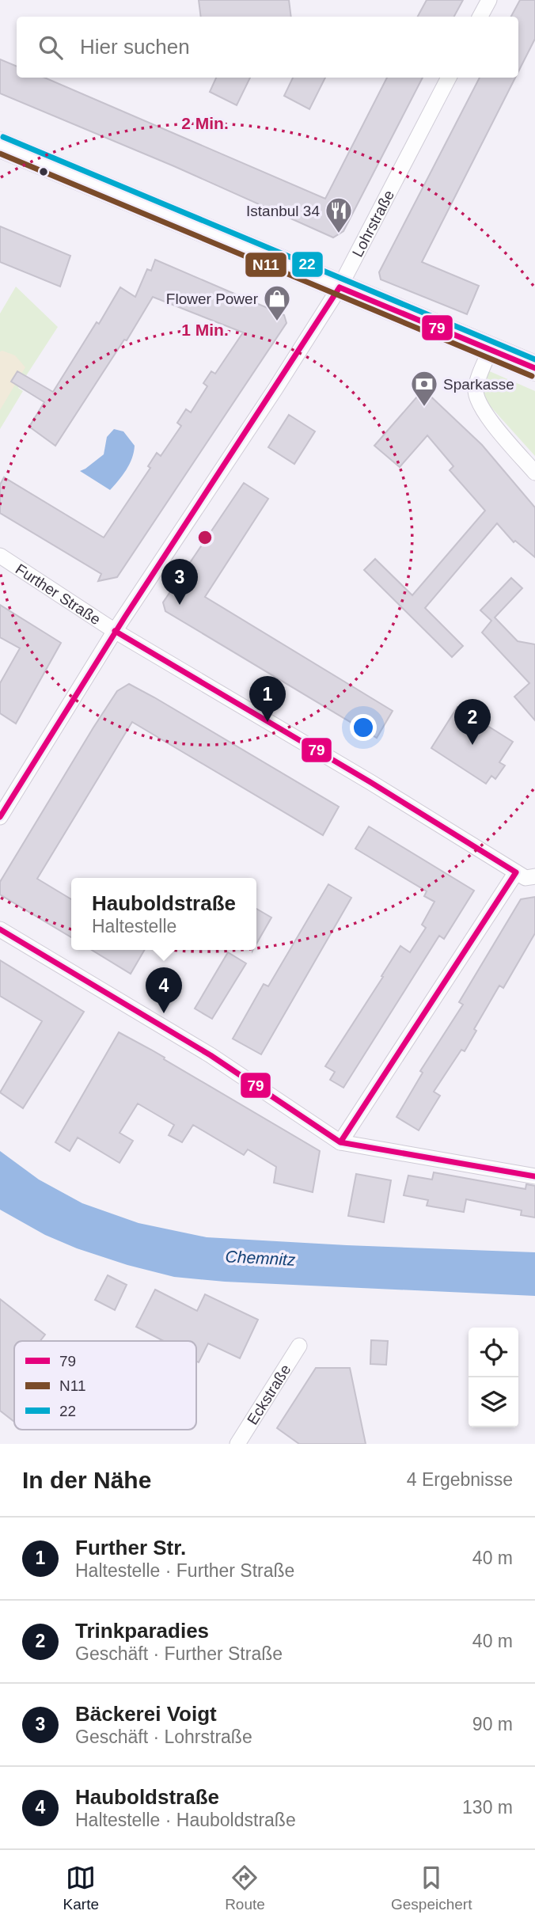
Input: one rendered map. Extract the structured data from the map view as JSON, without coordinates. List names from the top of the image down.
{
  "streets": {
    "street": ["Lohrstraße", "Further Straße", "Eckstraße"]
  },
  "crossings": [
    ["Lohrstraße", "Further Straße"]
  ],
  "water": ["Chemnitz"],
  "places": {
    "restaurant": ["Istanbul 34"],
    "shop": ["Flower Power"],
    "bank": ["Sparkasse"]
  },
  "lines": ["transit line 22", "transit line N11", "transit line 79"],
  "legend": ["79", "N11", "22"],
  "page": {
    "search": "Hier suchen",
    "pins": [
      "3",
      "1",
      "2",
      "4"
    ],
    "popup": ["Hauboldstraße", "Haltestelle"],
    "heading": ["In der Nähe", "4 Ergebnisse"],
    "list": [
      {
        "mark": "1",
        "name": "Further Str.",
        "note": "Haltestelle · Further Straße",
        "value": "40 m"
      },
      {
        "mark": "2",
        "name": "Trinkparadies",
        "note": "Geschäft · Further Straße",
        "value": "40 m"
      },
      {
        "mark": "3",
        "name": "Bäckerei Voigt",
        "note": "Geschäft · Lohrstraße",
        "value": "90 m"
      },
      {
        "mark": "4",
        "name": "Hauboldstraße",
        "note": "Haltestelle · Hauboldstraße",
        "value": "130 m"
      }
    ],
    "nav": ["Karte", "Route", "Gespeichert"]
  },
  "rings": ["2 Min.", "1 Min."]
}
